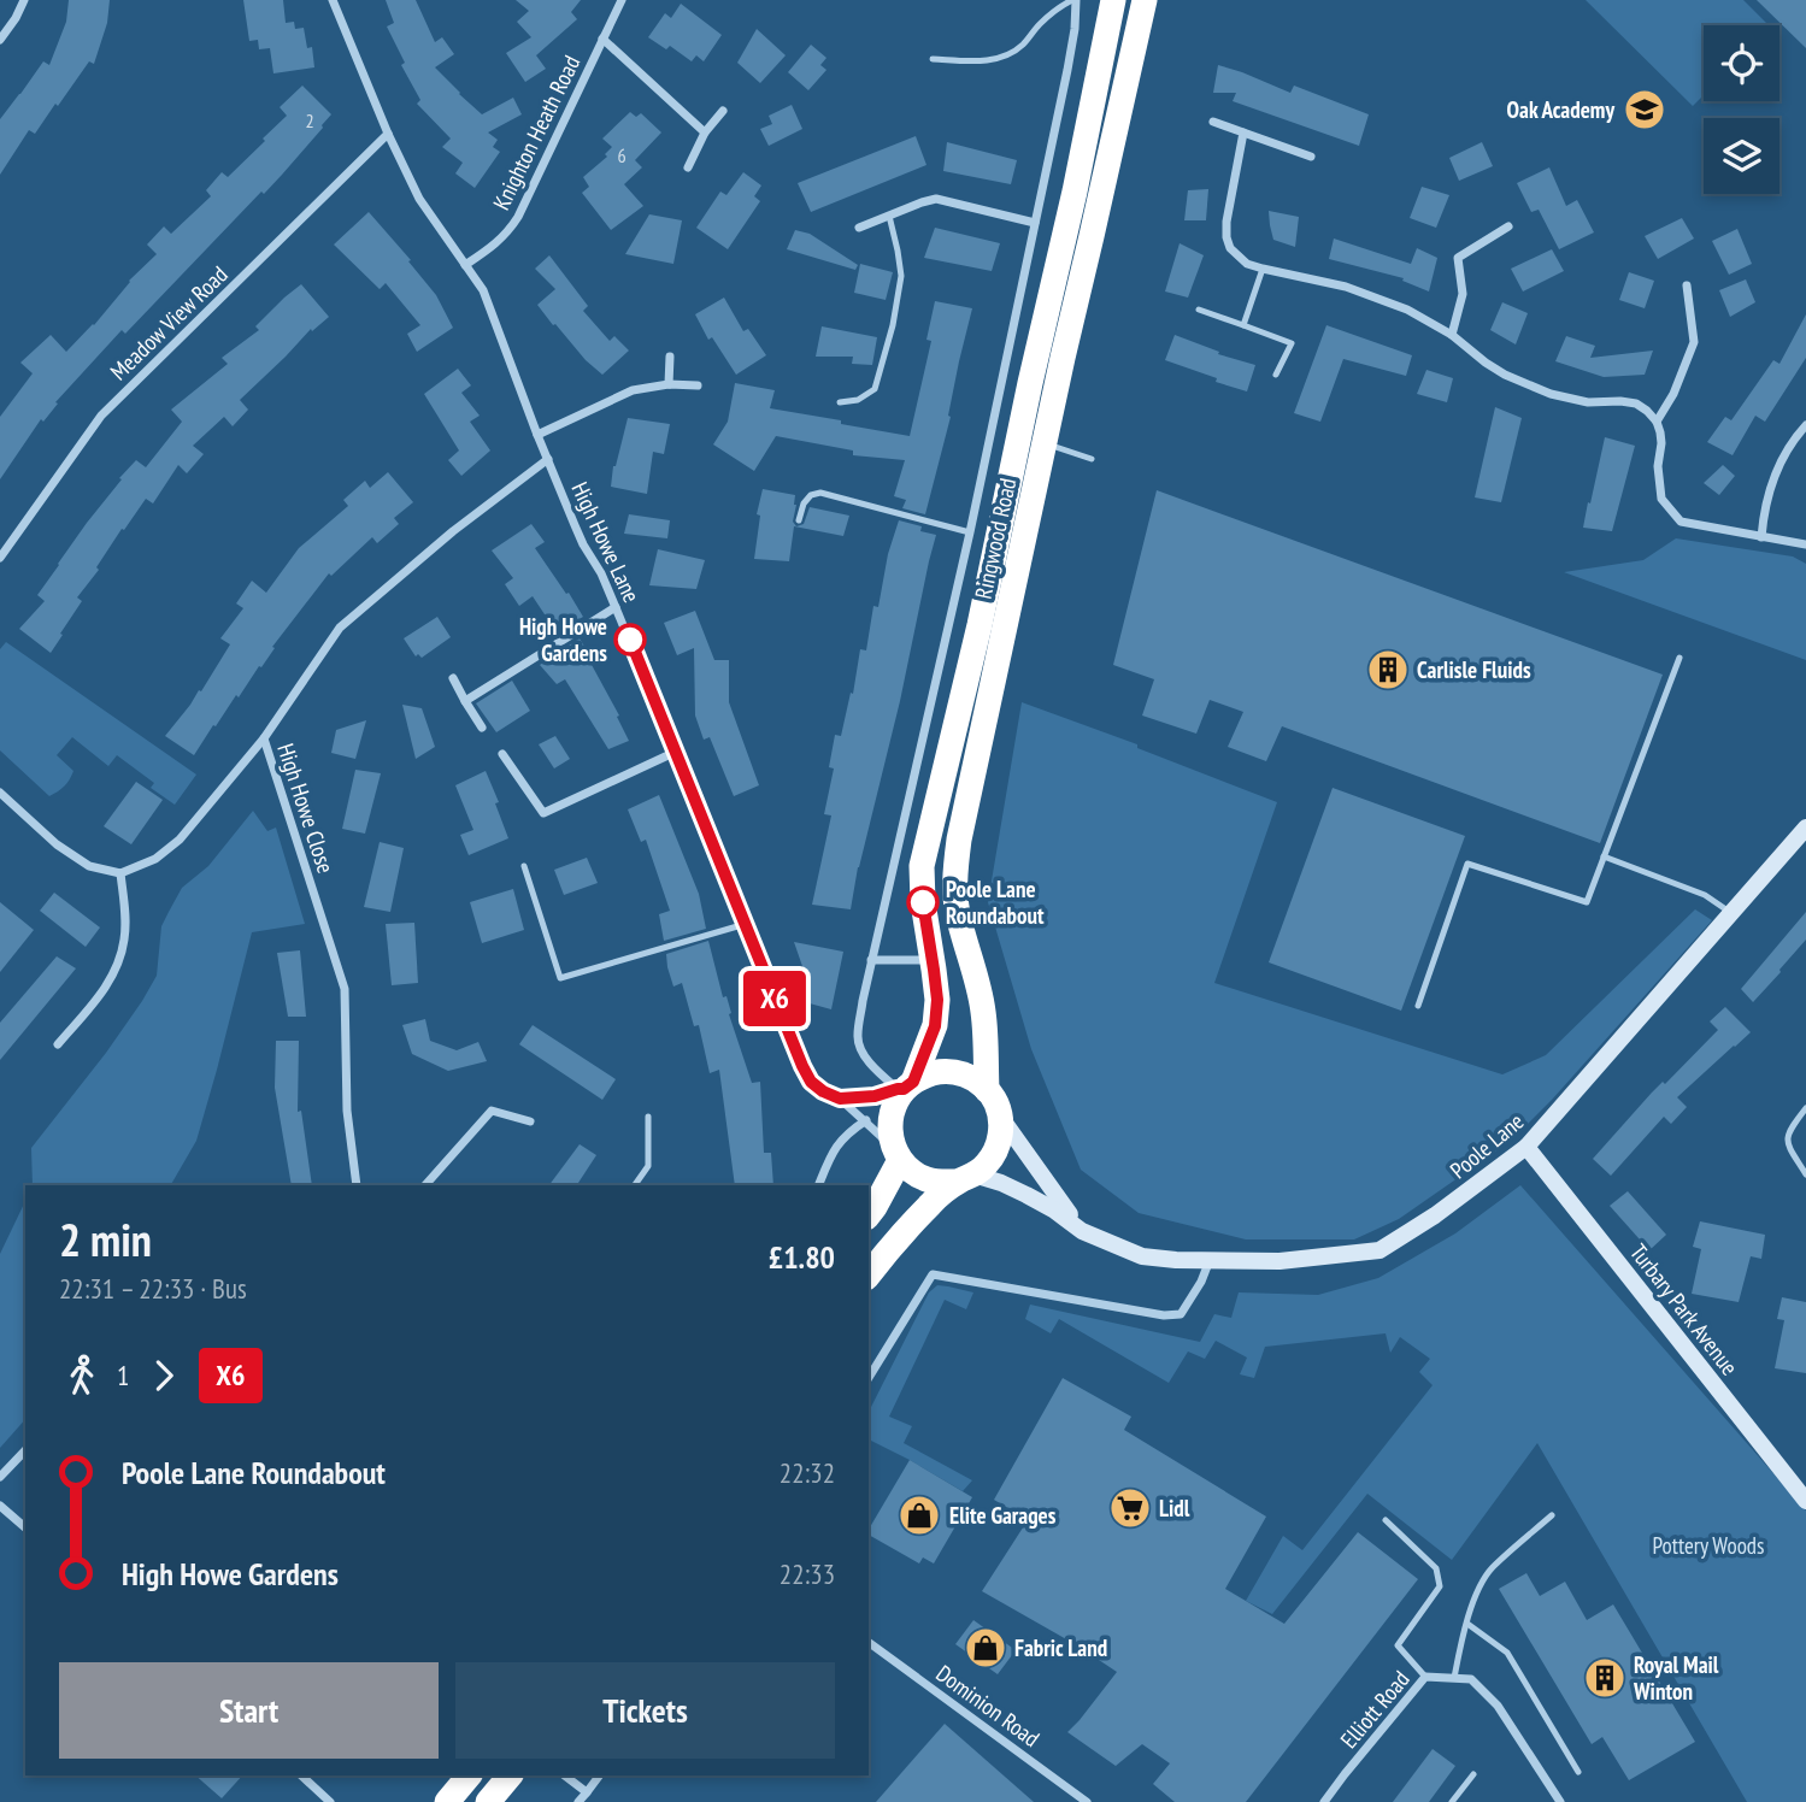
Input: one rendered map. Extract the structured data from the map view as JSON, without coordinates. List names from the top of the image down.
{
  "streets": {
    "highway": ["Ringwood Road"],
    "street": [
      "Knighton Heath Road",
      "Meadow View Road",
      "High Howe Lane",
      "High Howe Close",
      "Poole Lane",
      "Turbary Park Avenue",
      "Dominion Road",
      "Elliott Road"
    ]
  },
  "crossings": [
    ["Knighton Heath Road", "High Howe Lane"],
    ["Meadow View Road", "High Howe Lane"],
    ["Ringwood Road", "High Howe Lane"],
    ["Ringwood Road", "Poole Lane"],
    ["High Howe Lane", "High Howe Close"],
    ["High Howe Lane", "Poole Lane"],
    ["Poole Lane", "Turbary Park Avenue"]
  ],
  "parks": ["Pottery Woods"],
  "places": {
    "school or university": ["Oak Academy"],
    "other": ["High Howe Gardens", "Poole Lane Roundabout"],
    "building": ["Carlisle Fluids", "Royal Mail Winton"],
    "supermarket": ["Lidl"],
    "shop": ["Elite Garages", "Fabric Land"]
  },
  "lines": ["bus line X6"],
  "house_numbers": ["2", "6"],
  "page": {
    "on_map": "X6",
    "heading": ["2 min", "22:31 – 22:33 · Bus", "£1.80"],
    "legs": ["1", "X6"],
    "list": [
      {
        "name": "Poole Lane Roundabout",
        "value": "22:32"
      },
      {
        "name": "High Howe Gardens",
        "value": "22:33"
      }
    ],
    "buttons": ["Start", "Tickets"]
  }
}
